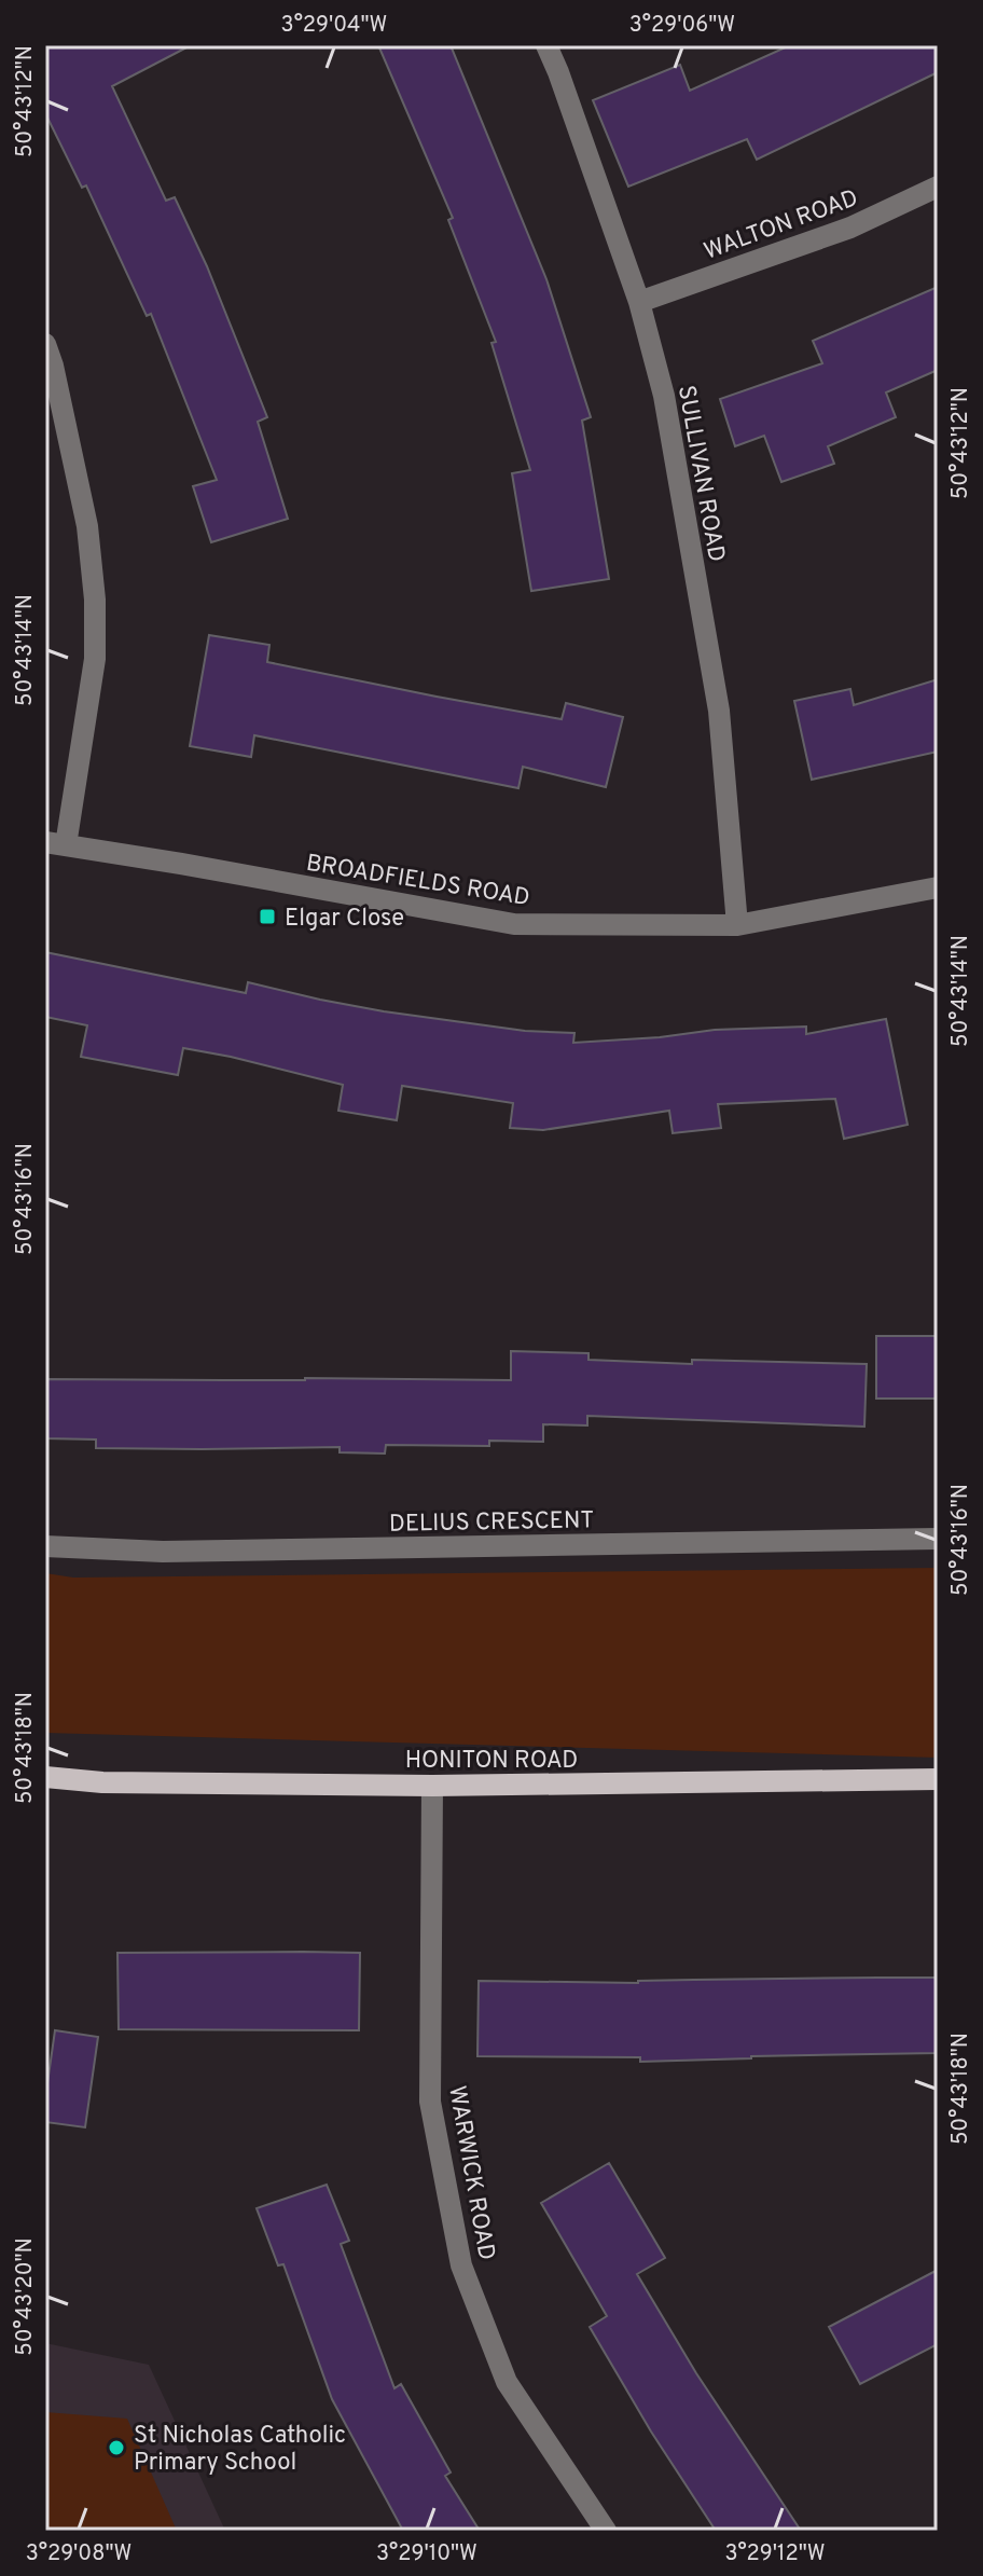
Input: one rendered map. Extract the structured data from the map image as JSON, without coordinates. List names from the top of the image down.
{
  "streets": {
    "main road": ["HONITON ROAD"],
    "street": [
      "WALTON ROAD",
      "SULLIVAN ROAD",
      "BROADFIELDS ROAD",
      "DELIUS CRESCENT",
      "WARWICK ROAD"
    ]
  },
  "crossings": [
    ["WALTON ROAD", "SULLIVAN ROAD"],
    ["SULLIVAN ROAD", "BROADFIELDS ROAD"],
    ["HONITON ROAD", "WARWICK ROAD"]
  ],
  "places": {
    "transit": ["Elgar Close"],
    "other": ["St Nicholas Catholic Primary School"]
  },
  "coordinates": [
    "3°29'04\"W",
    "3°29'06\"W",
    "50°43'12\"N",
    "50°43'14\"N",
    "50°43'16\"N",
    "50°43'18\"N",
    "50°43'20\"N",
    "3°29'08\"W",
    "3°29'10\"W",
    "3°29'12\"W"
  ]
}
